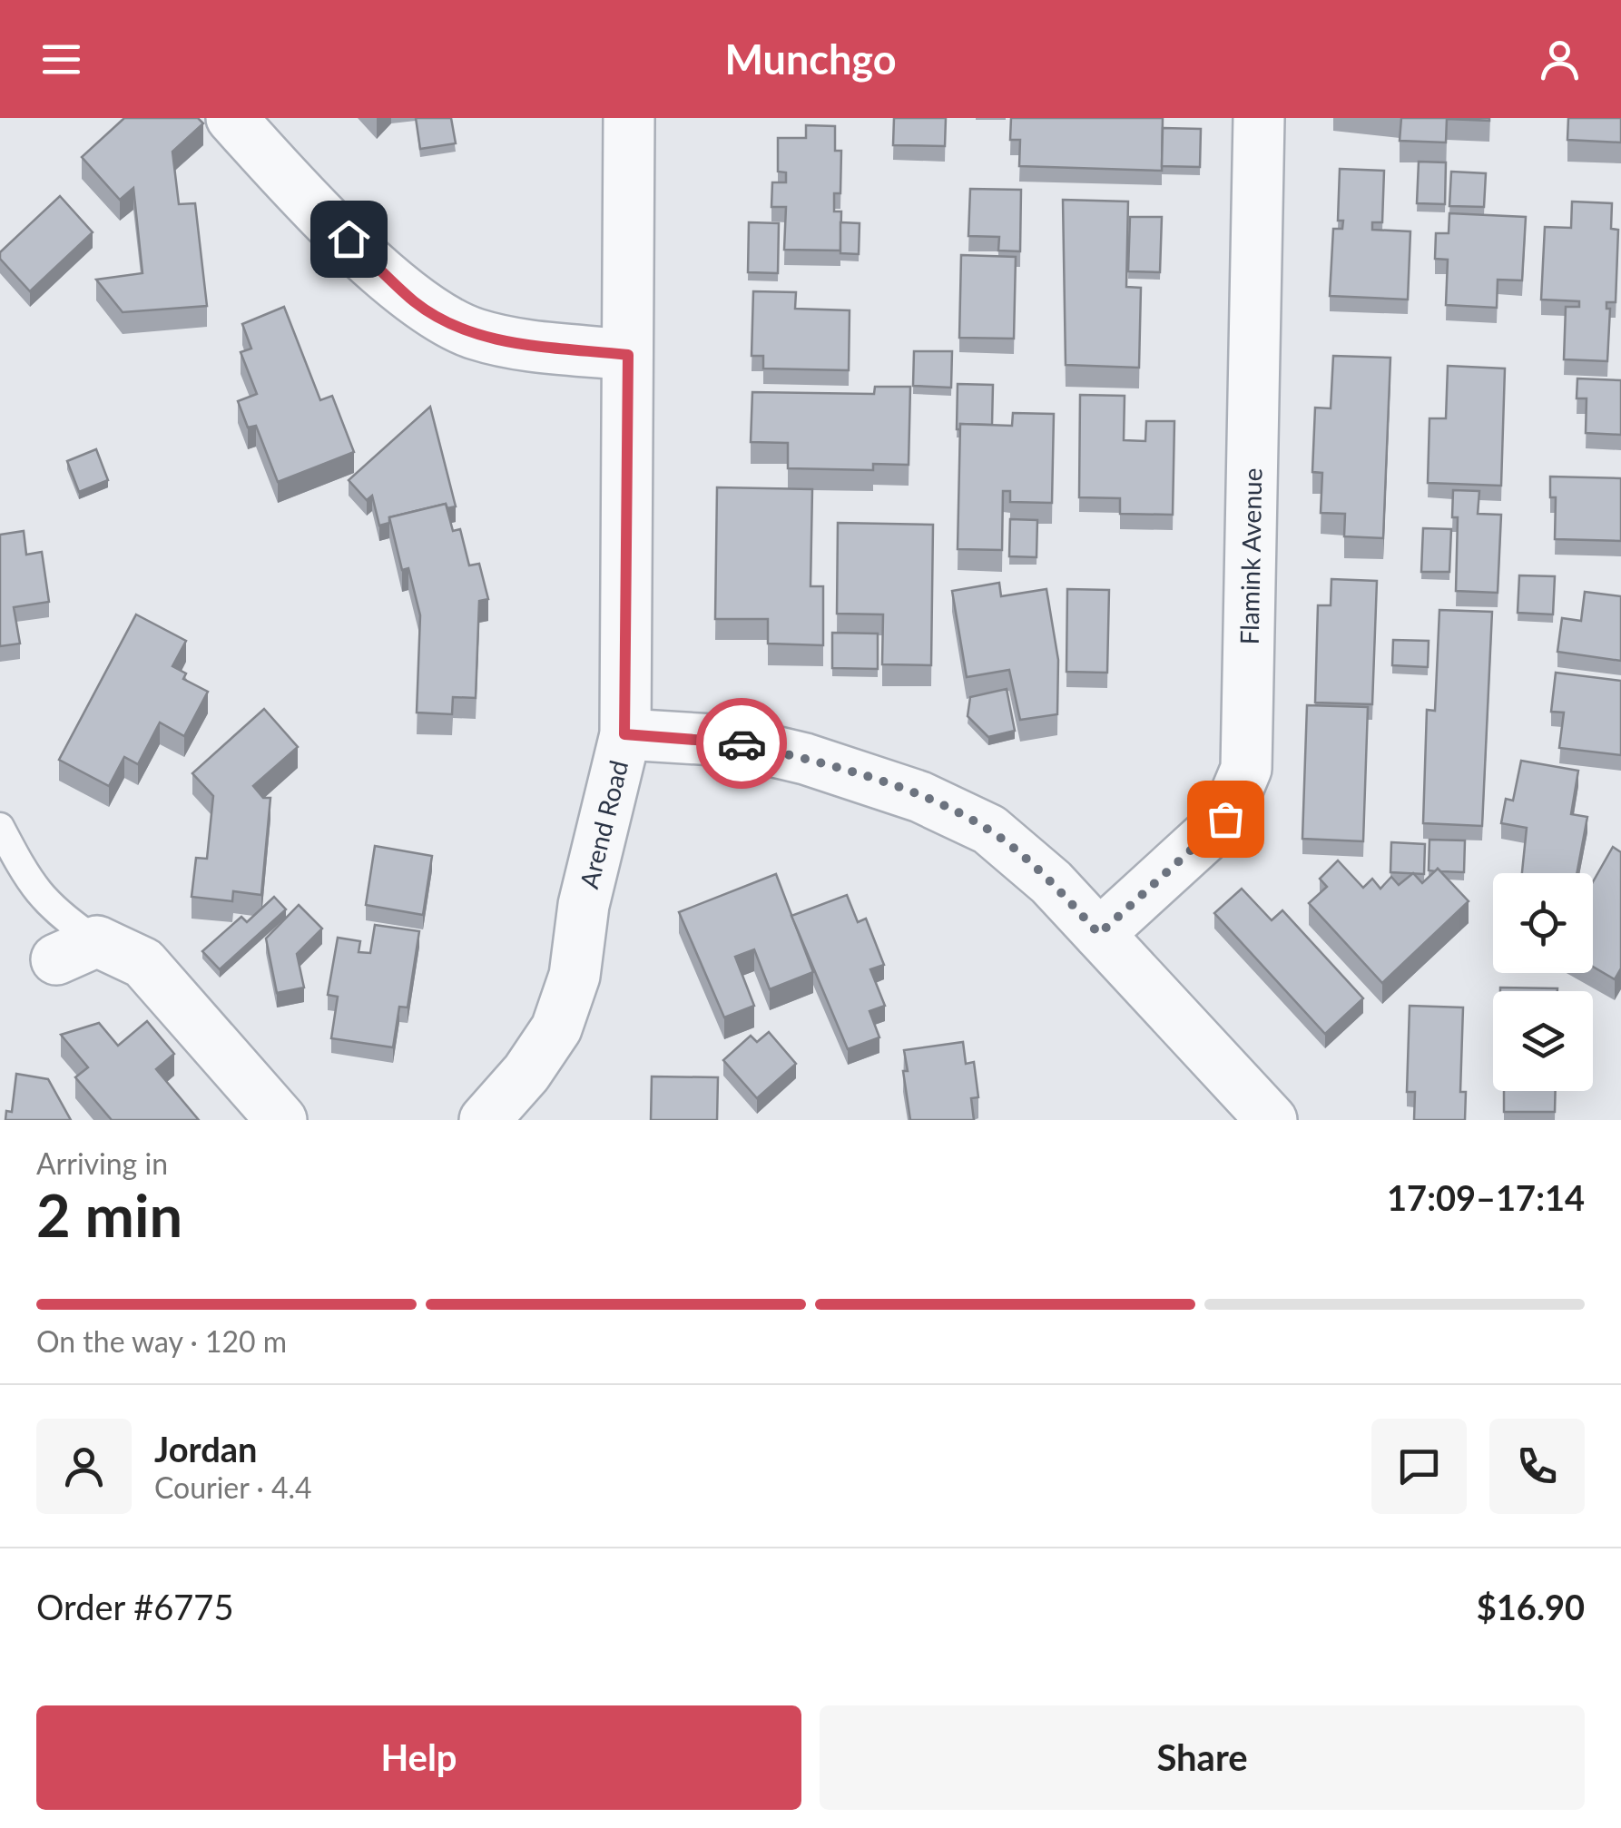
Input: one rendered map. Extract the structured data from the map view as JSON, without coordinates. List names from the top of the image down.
{
  "streets": {
    "street": ["Flamink Avenue", "Arend Road"]
  },
  "page": {
    "header": "Munchgo",
    "heading": ["2 min", "Arriving in", "17:09–17:14"],
    "panel": [
      "Jordan",
      "Courier · 4.4",
      "Order #6775",
      "$16.90"
    ],
    "bar": "On the way · 120 m",
    "buttons": ["Help", "Share"]
  }
}
